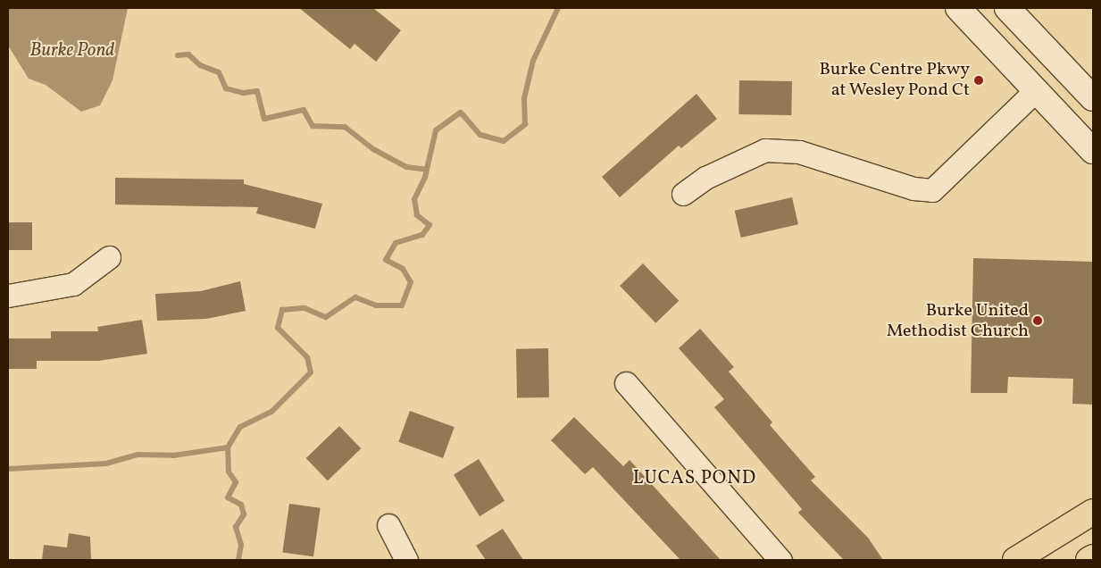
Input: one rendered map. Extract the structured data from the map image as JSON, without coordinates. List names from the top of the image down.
{
  "districts": ["LUCAS POND"],
  "water": ["Burke Pond"],
  "places": ["Burke Centre Pkwy at Wesley Pond Ct", "Burke United Methodist Church"]
}
